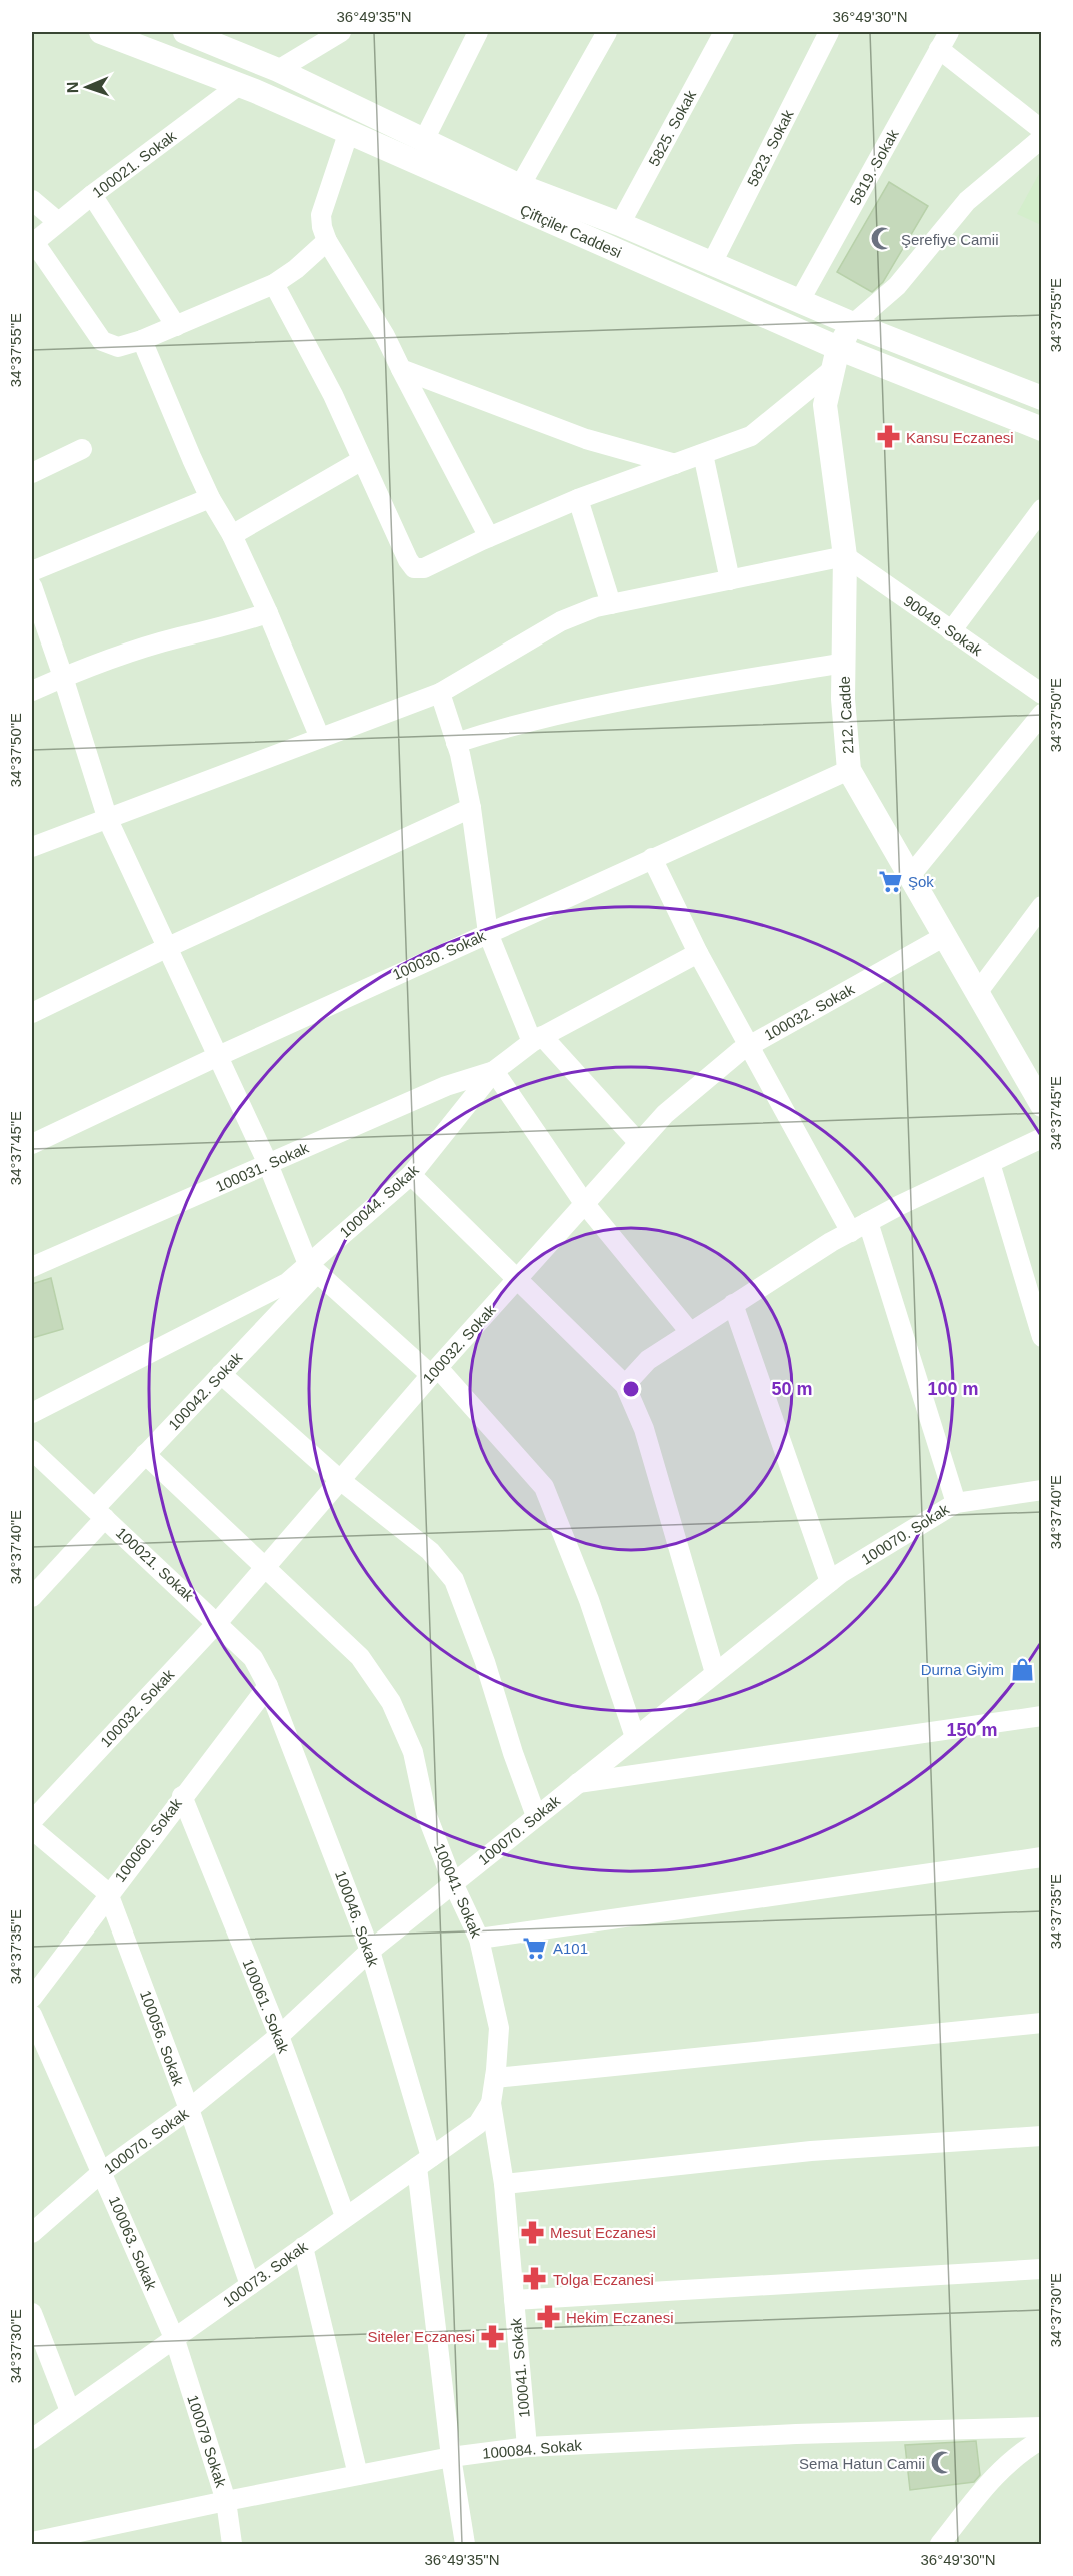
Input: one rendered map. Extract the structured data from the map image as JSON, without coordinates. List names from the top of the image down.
{
  "streets": {
    "street": [
      "5825. Sokak",
      "5823. Sokak",
      "100021. Sokak",
      "5819. Sokak",
      "Çiftçiler Caddesi",
      "90049. Sokak",
      "212. Cadde",
      "100030. Sokak",
      "100032. Sokak",
      "100031. Sokak",
      "100044. Sokak",
      "100042. Sokak",
      "100070. Sokak",
      "100060. Sokak",
      "100041. Sokak",
      "100046. Sokak",
      "100061. Sokak",
      "100056. Sokak",
      "100063. Sokak",
      "100073. Sokak",
      "100079 Sokak",
      "100084. Sokak"
    ]
  },
  "crossings": [
    ["5825. Sokak", "Çiftçiler Caddesi"],
    ["5823. Sokak", "Çiftçiler Caddesi"],
    ["100021. Sokak", "Çiftçiler Caddesi"],
    ["100021. Sokak", "100032. Sokak"],
    ["100021. Sokak", "100042. Sokak"],
    ["100021. Sokak", "100060. Sokak"],
    ["100021. Sokak", "100046. Sokak"],
    ["5819. Sokak", "Çiftçiler Caddesi"],
    ["Çiftçiler Caddesi", "212. Cadde"],
    ["90049. Sokak", "212. Cadde"],
    ["212. Cadde", "100030. Sokak"],
    ["212. Cadde", "100032. Sokak"],
    ["100032. Sokak", "100041. Sokak"],
    ["100031. Sokak", "100044. Sokak"],
    ["100044. Sokak", "100042. Sokak"],
    ["100042. Sokak", "100041. Sokak"],
    ["100070. Sokak", "100041. Sokak"],
    ["100070. Sokak", "100046. Sokak"],
    ["100070. Sokak", "100061. Sokak"],
    ["100070. Sokak", "100056. Sokak"],
    ["100070. Sokak", "100063. Sokak"],
    ["100060. Sokak", "100046. Sokak"],
    ["100060. Sokak", "100061. Sokak"],
    ["100060. Sokak", "100056. Sokak"],
    ["100041. Sokak", "100073. Sokak"],
    ["100041. Sokak", "100084. Sokak"],
    ["100046. Sokak", "100073. Sokak"],
    ["100046. Sokak", "100084. Sokak"],
    ["100061. Sokak", "100073. Sokak"],
    ["100056. Sokak", "100073. Sokak"],
    ["100063. Sokak", "100073. Sokak"],
    ["100063. Sokak", "100079 Sokak"],
    ["100073. Sokak", "100079 Sokak"],
    ["100079 Sokak", "100084. Sokak"]
  ],
  "places": {
    "mosque": ["Şerefiye Camii", "Sema Hatun Camii"],
    "pharmacy": [
      "Kansu Eczanesi",
      "Mesut Eczanesi",
      "Tolga Eczanesi",
      "Hekim Eczanesi",
      "Siteler Eczanesi"
    ],
    "supermarket": ["Şok", "A101"],
    "shop": ["Durna Giyim"]
  },
  "north": "left",
  "coordinates": [
    "36°49'35\"N",
    "36°49'30\"N",
    "34°37'55\"E",
    "34°37'50\"E",
    "34°37'45\"E",
    "34°37'40\"E",
    "34°37'35\"E",
    "34°37'30\"E"
  ],
  "rings": ["50 m", "100 m", "150 m"]
}
